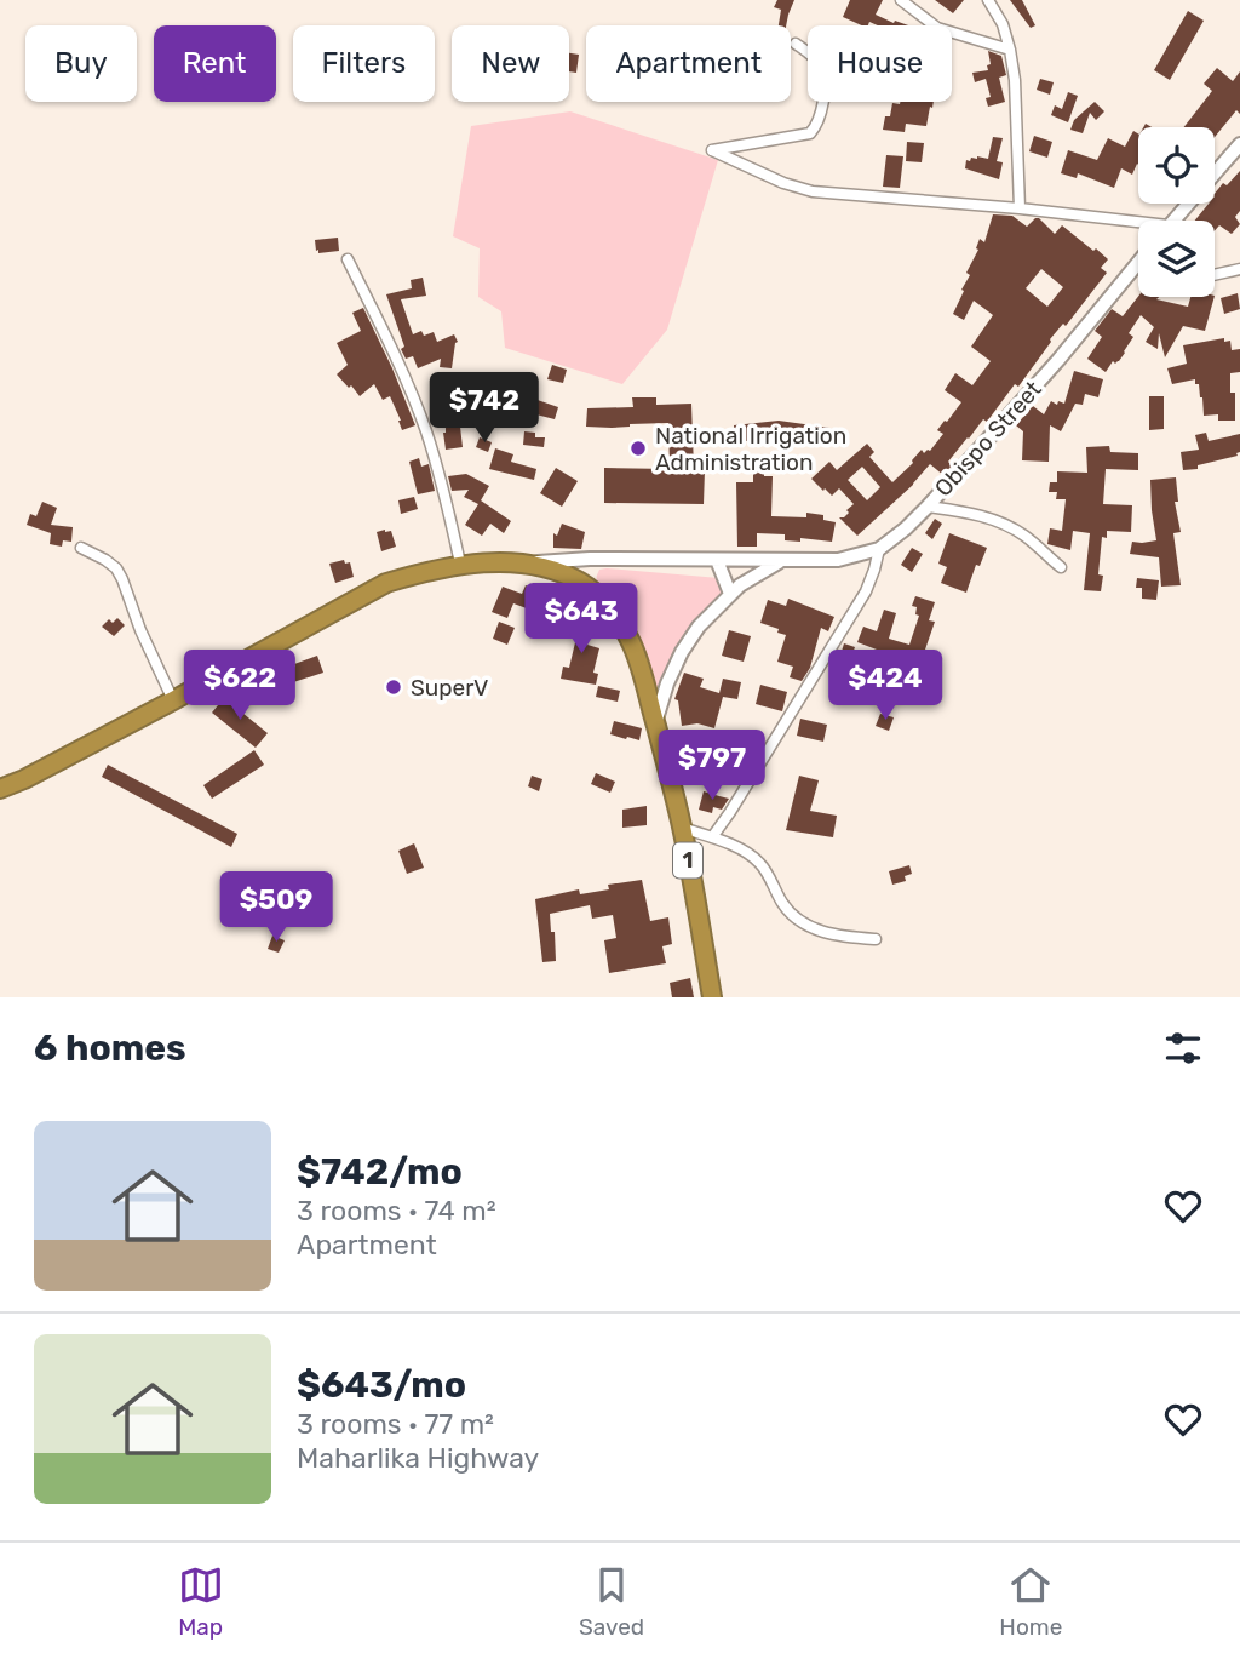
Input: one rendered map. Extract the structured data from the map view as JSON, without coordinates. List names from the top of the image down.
{
  "streets": {
    "highway": ["1"],
    "street": ["Obispo Street"]
  },
  "crossings": [
    ["Obispo Street", "1"]
  ],
  "places": ["National Irrigation Administration", "SuperV"],
  "page": {
    "chip": [
      "Buy",
      "Rent",
      "Filters",
      "New",
      "Apartment",
      "House"
    ],
    "price": [
      "$742",
      "$643",
      "$622",
      "$424",
      "$797",
      "$509"
    ],
    "heading": "6 homes",
    "list": [
      {
        "name": "$742/mo",
        "note": "3 rooms · 74 m² · Apartment"
      },
      {
        "name": "$643/mo",
        "note": "3 rooms · 77 m² · Maharlika Highway"
      }
    ],
    "tabs": ["Map", "Saved", "Home"]
  }
}
